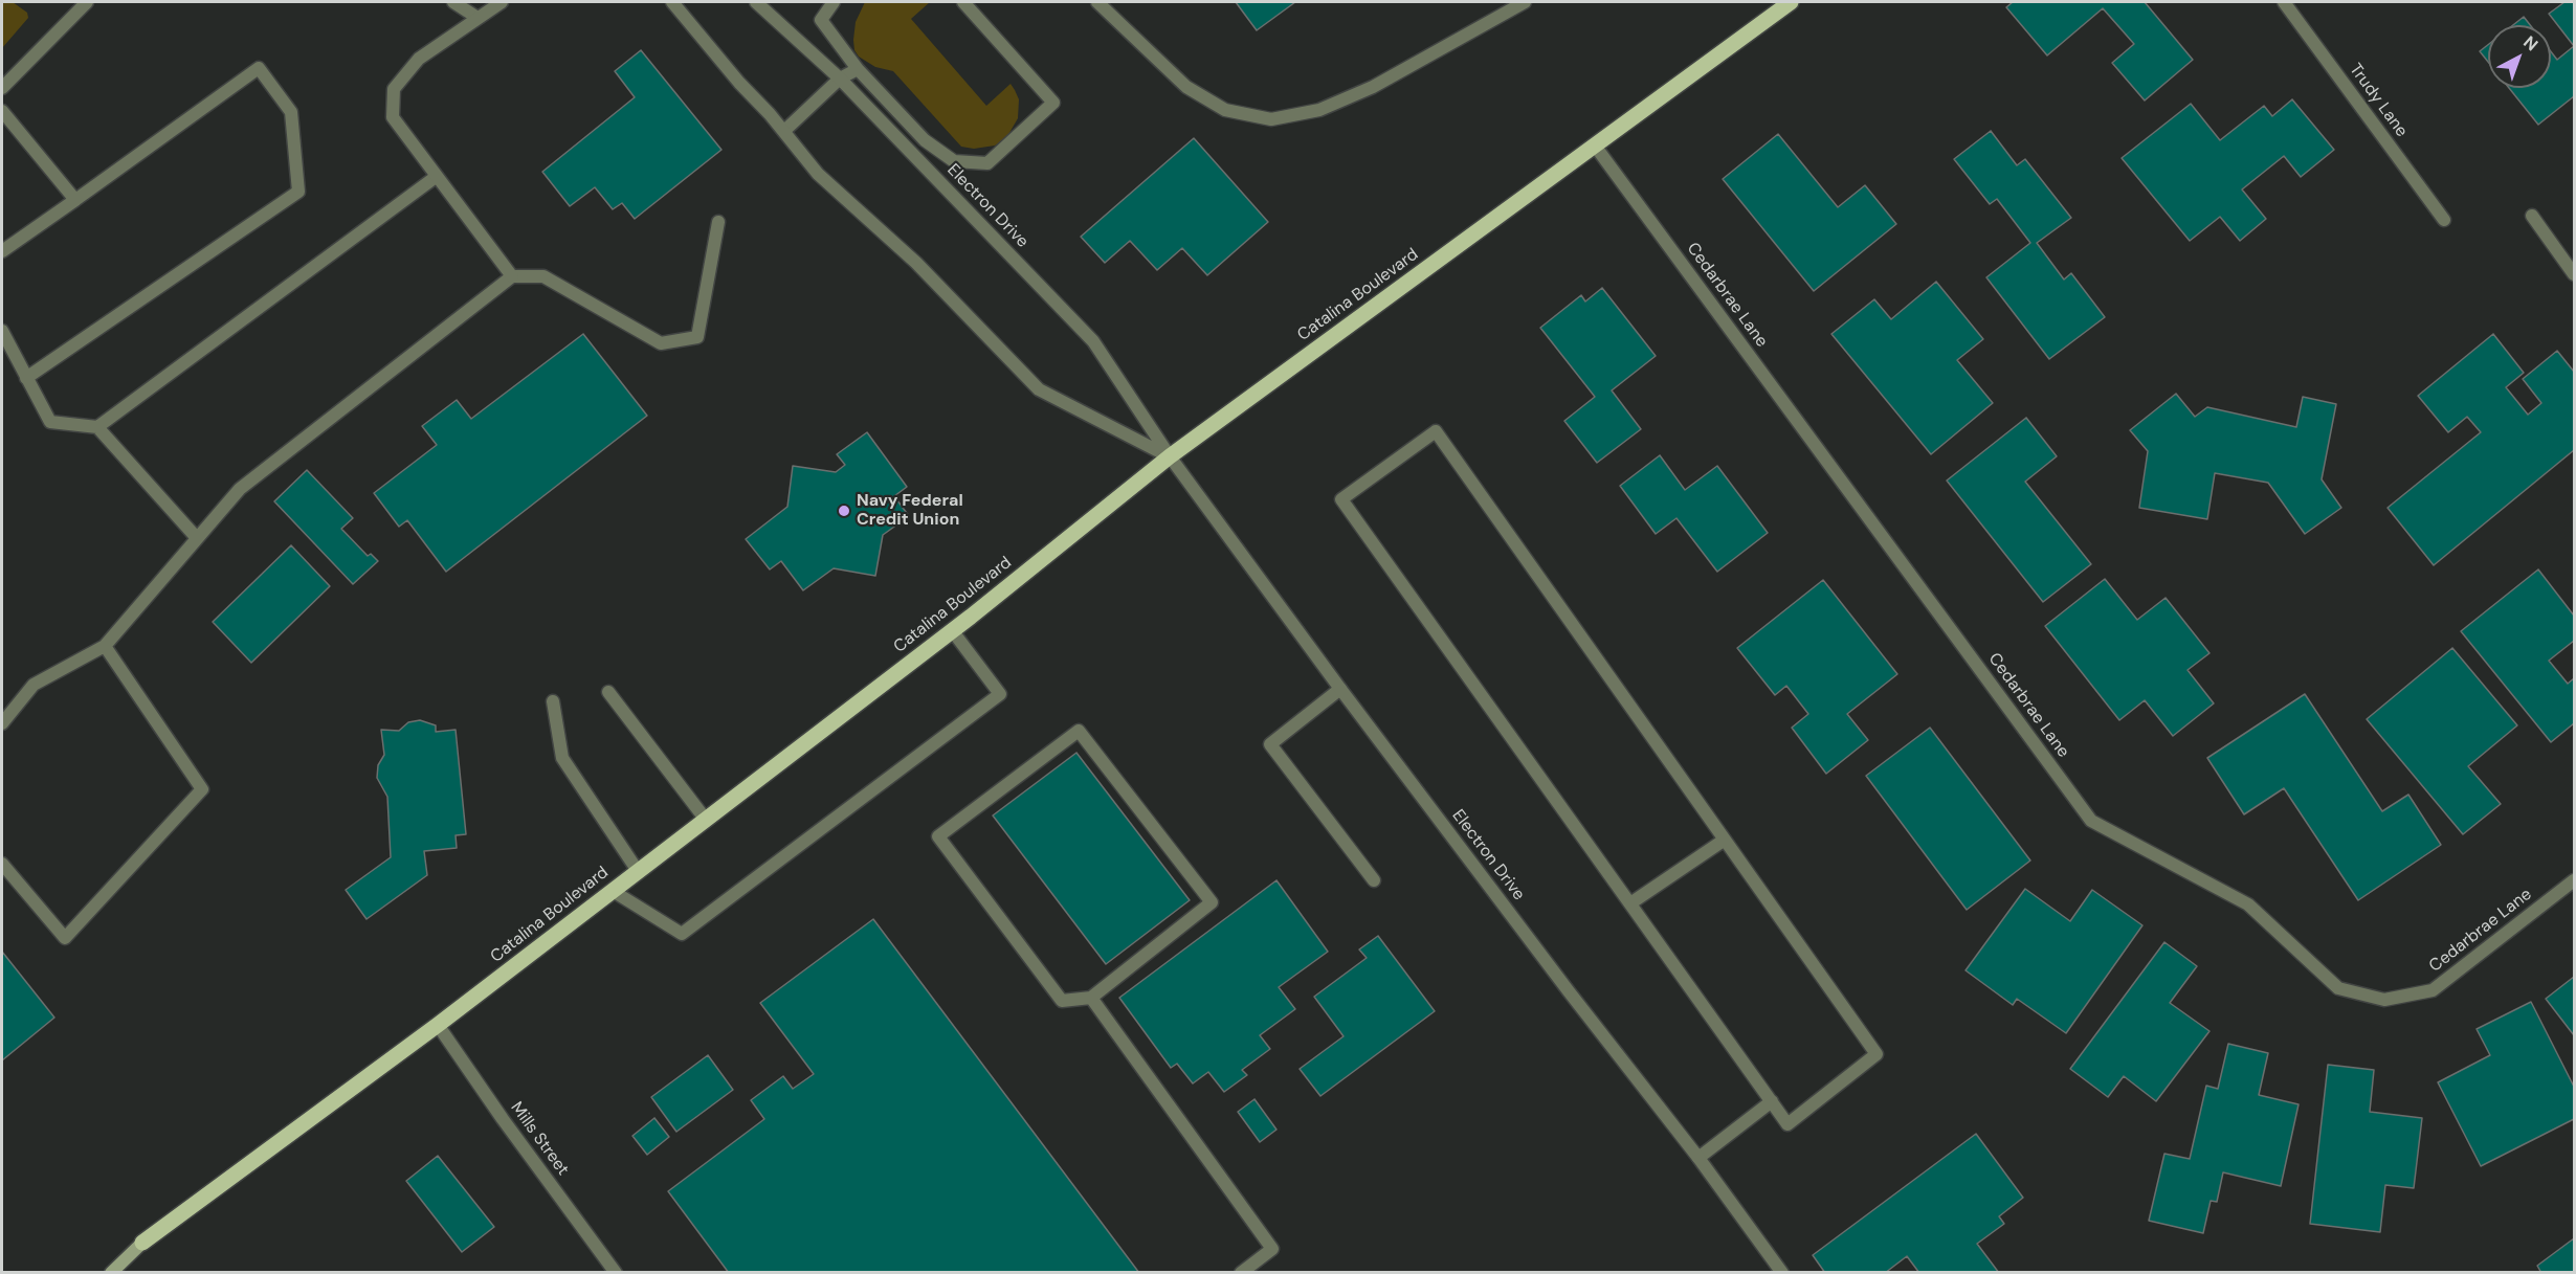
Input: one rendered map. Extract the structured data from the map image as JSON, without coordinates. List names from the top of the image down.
{
  "streets": {
    "main road": ["Catalina Boulevard"],
    "street": [
      "Trudy Lane",
      "Electron Drive",
      "Cedarbrae Lane",
      "Mills Street"
    ]
  },
  "crossings": [
    ["Electron Drive", "Catalina Boulevard"],
    ["Catalina Boulevard", "Cedarbrae Lane"],
    ["Catalina Boulevard", "Mills Street"]
  ],
  "places": ["Navy Federal Credit Union"],
  "north": "top right"
}
